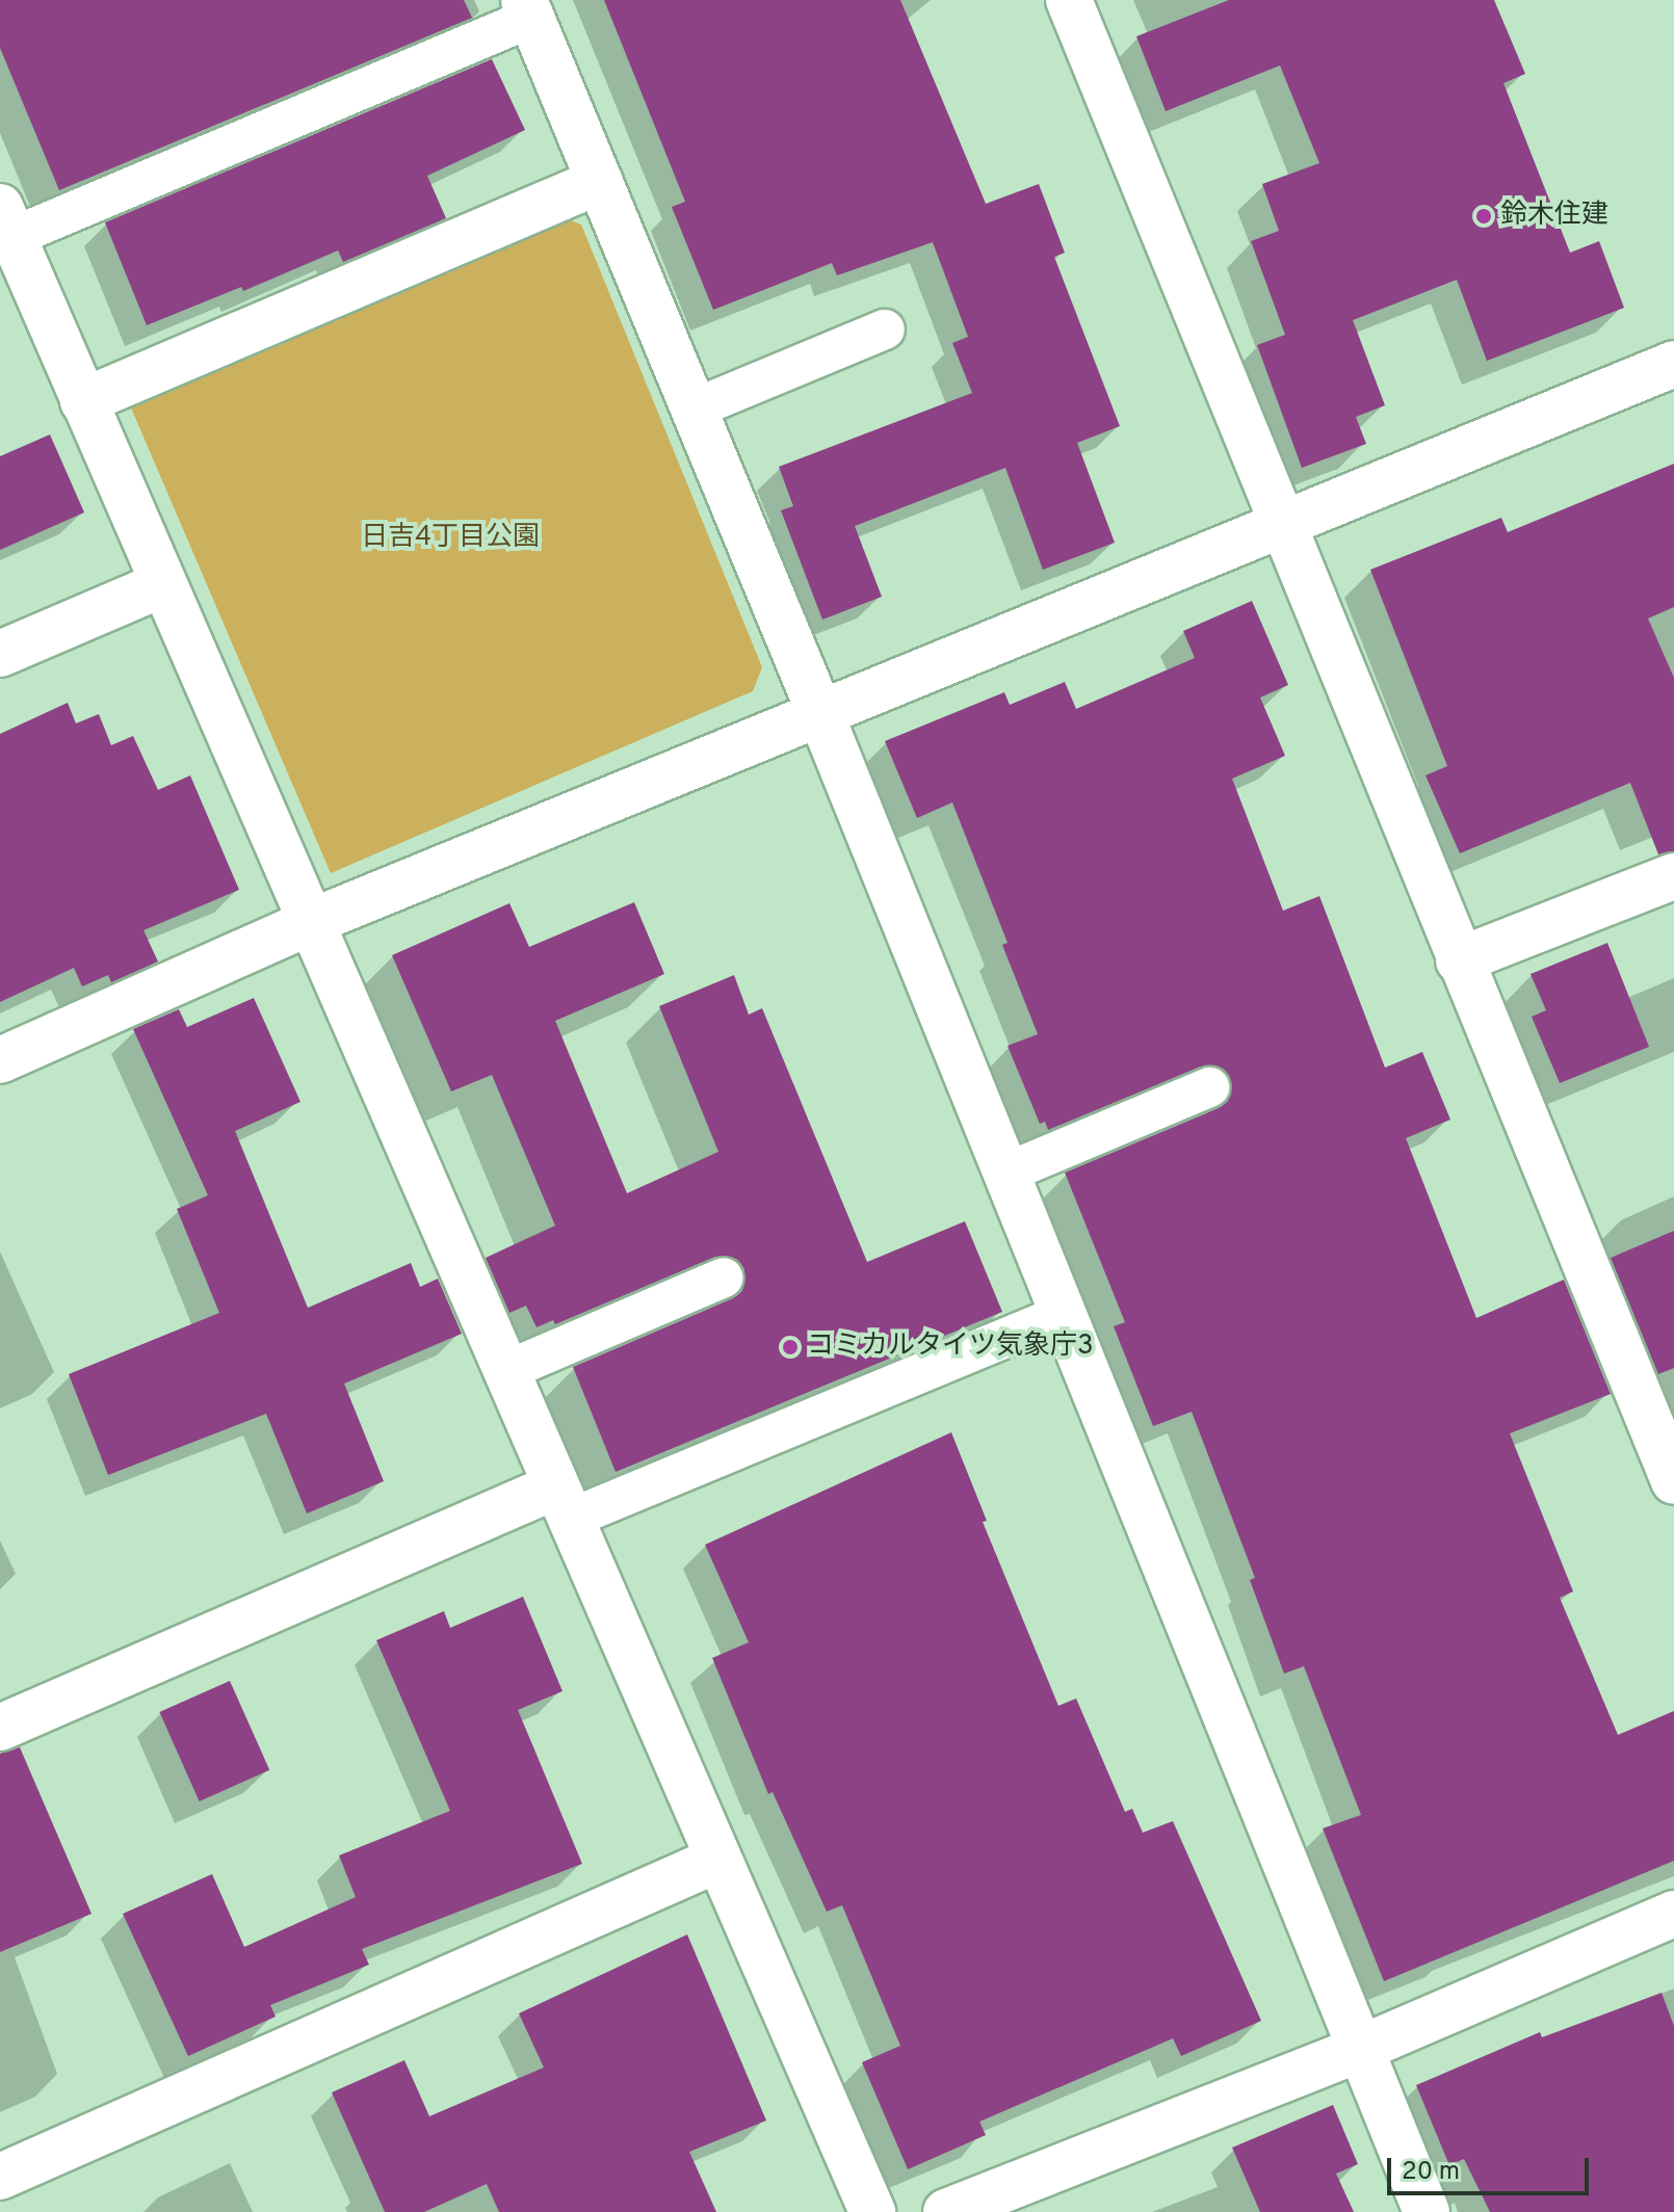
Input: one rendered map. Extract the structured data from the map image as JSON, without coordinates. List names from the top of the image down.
{
  "parks": ["日吉4丁目公園"],
  "places": ["鈴木住建", "コミカルタイツ気象庁3"],
  "scale_bar": "20 m"
}
